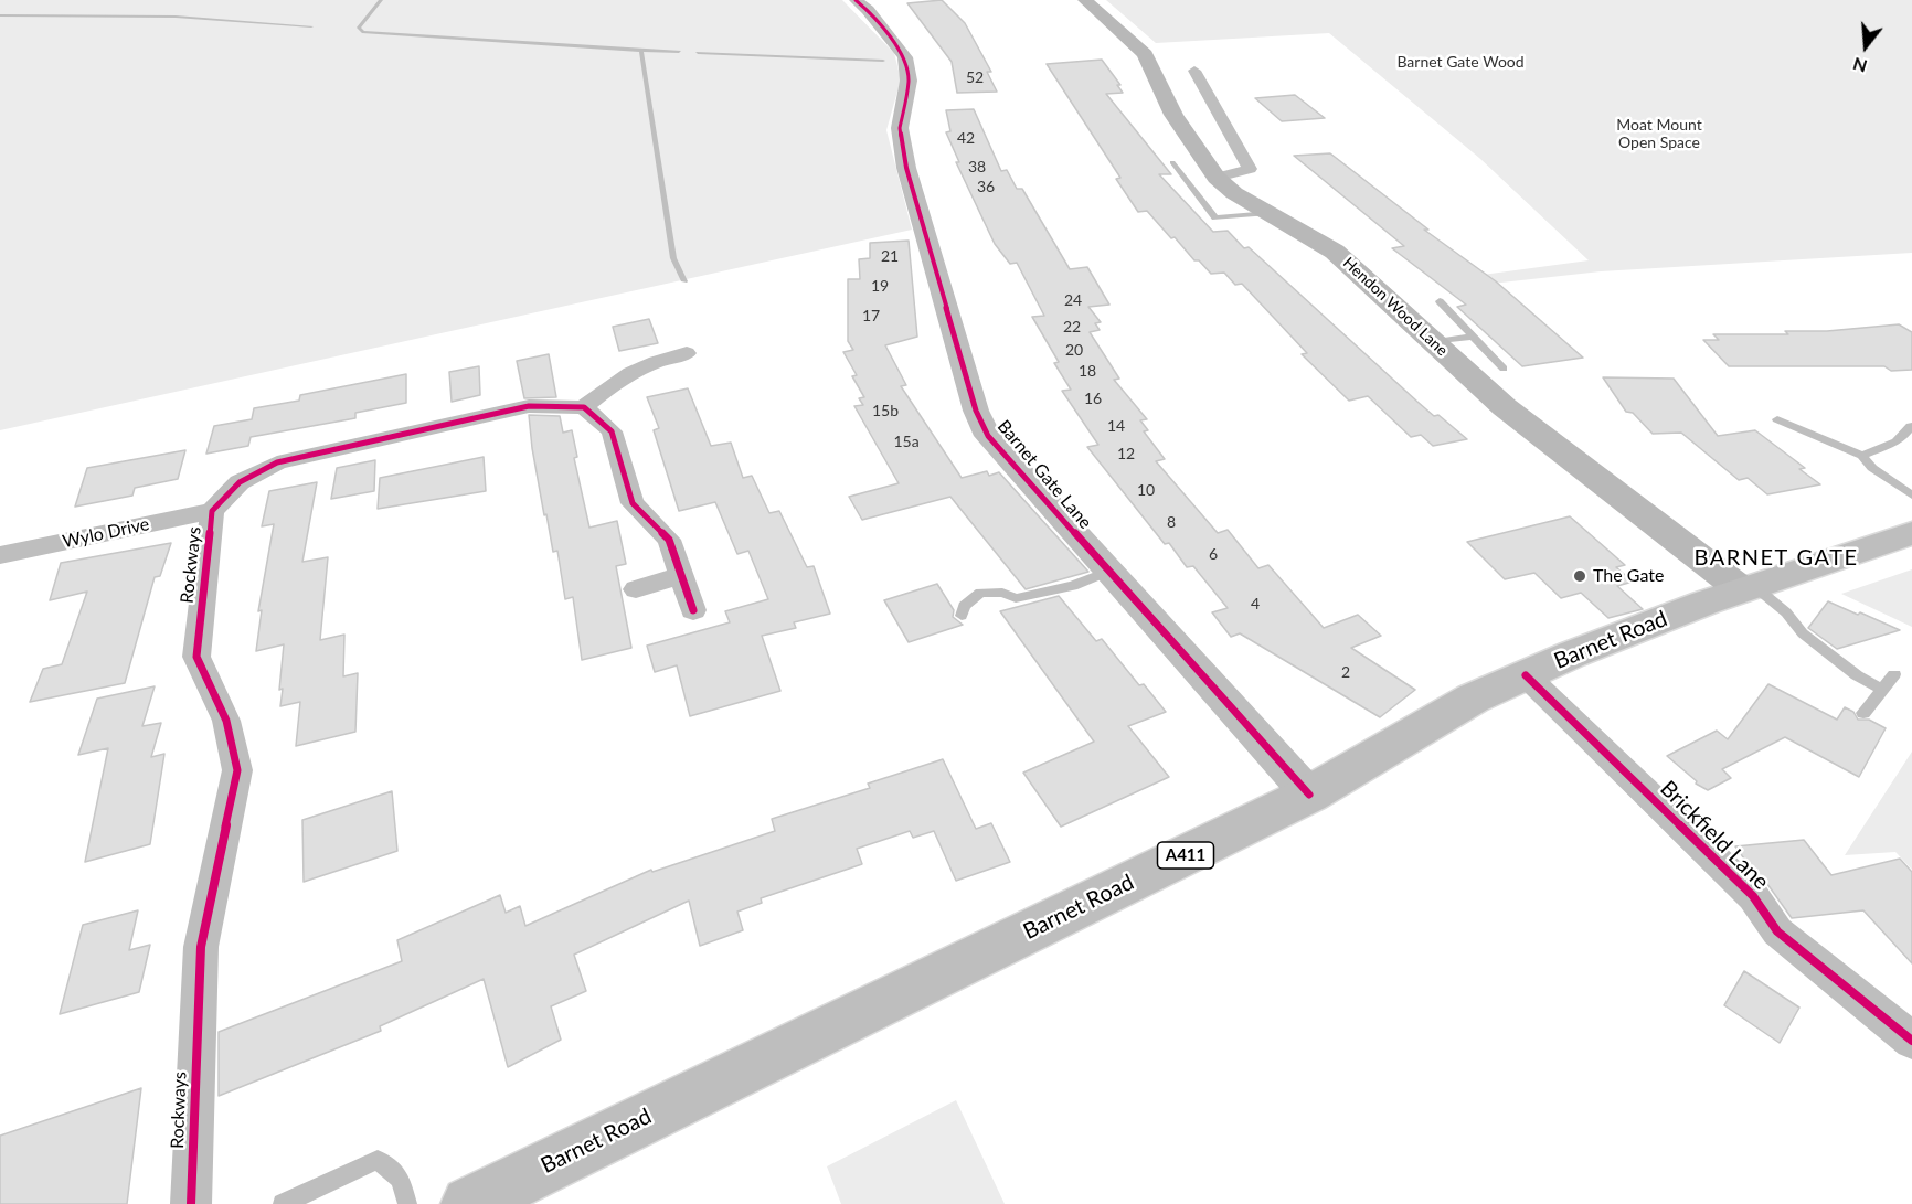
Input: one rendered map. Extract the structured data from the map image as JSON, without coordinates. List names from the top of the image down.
{
  "streets": {
    "main road": ["Hendon Wood Lane", "Barnet Road", "A411"],
    "street": [
      "Barnet Gate Lane",
      "Wylo Drive",
      "Rockways",
      "Brickfield Lane"
    ]
  },
  "crossings": [
    ["Hendon Wood Lane", "Barnet Road"],
    ["Barnet Gate Lane", "Barnet Road"],
    ["Wylo Drive", "Rockways"],
    ["Barnet Road", "Brickfield Lane"]
  ],
  "districts": ["BARNET GATE"],
  "parks": ["Barnet Gate Wood", "Moat Mount Open Space"],
  "places": ["The Gate"],
  "house_numbers": [
    "52",
    "42",
    "38",
    "36",
    "21",
    "19",
    "24",
    "17",
    "22",
    "20",
    "18",
    "16",
    "15b",
    "14",
    "15a",
    "12",
    "10",
    "8",
    "6",
    "4",
    "2"
  ],
  "north": "bottom"
}
